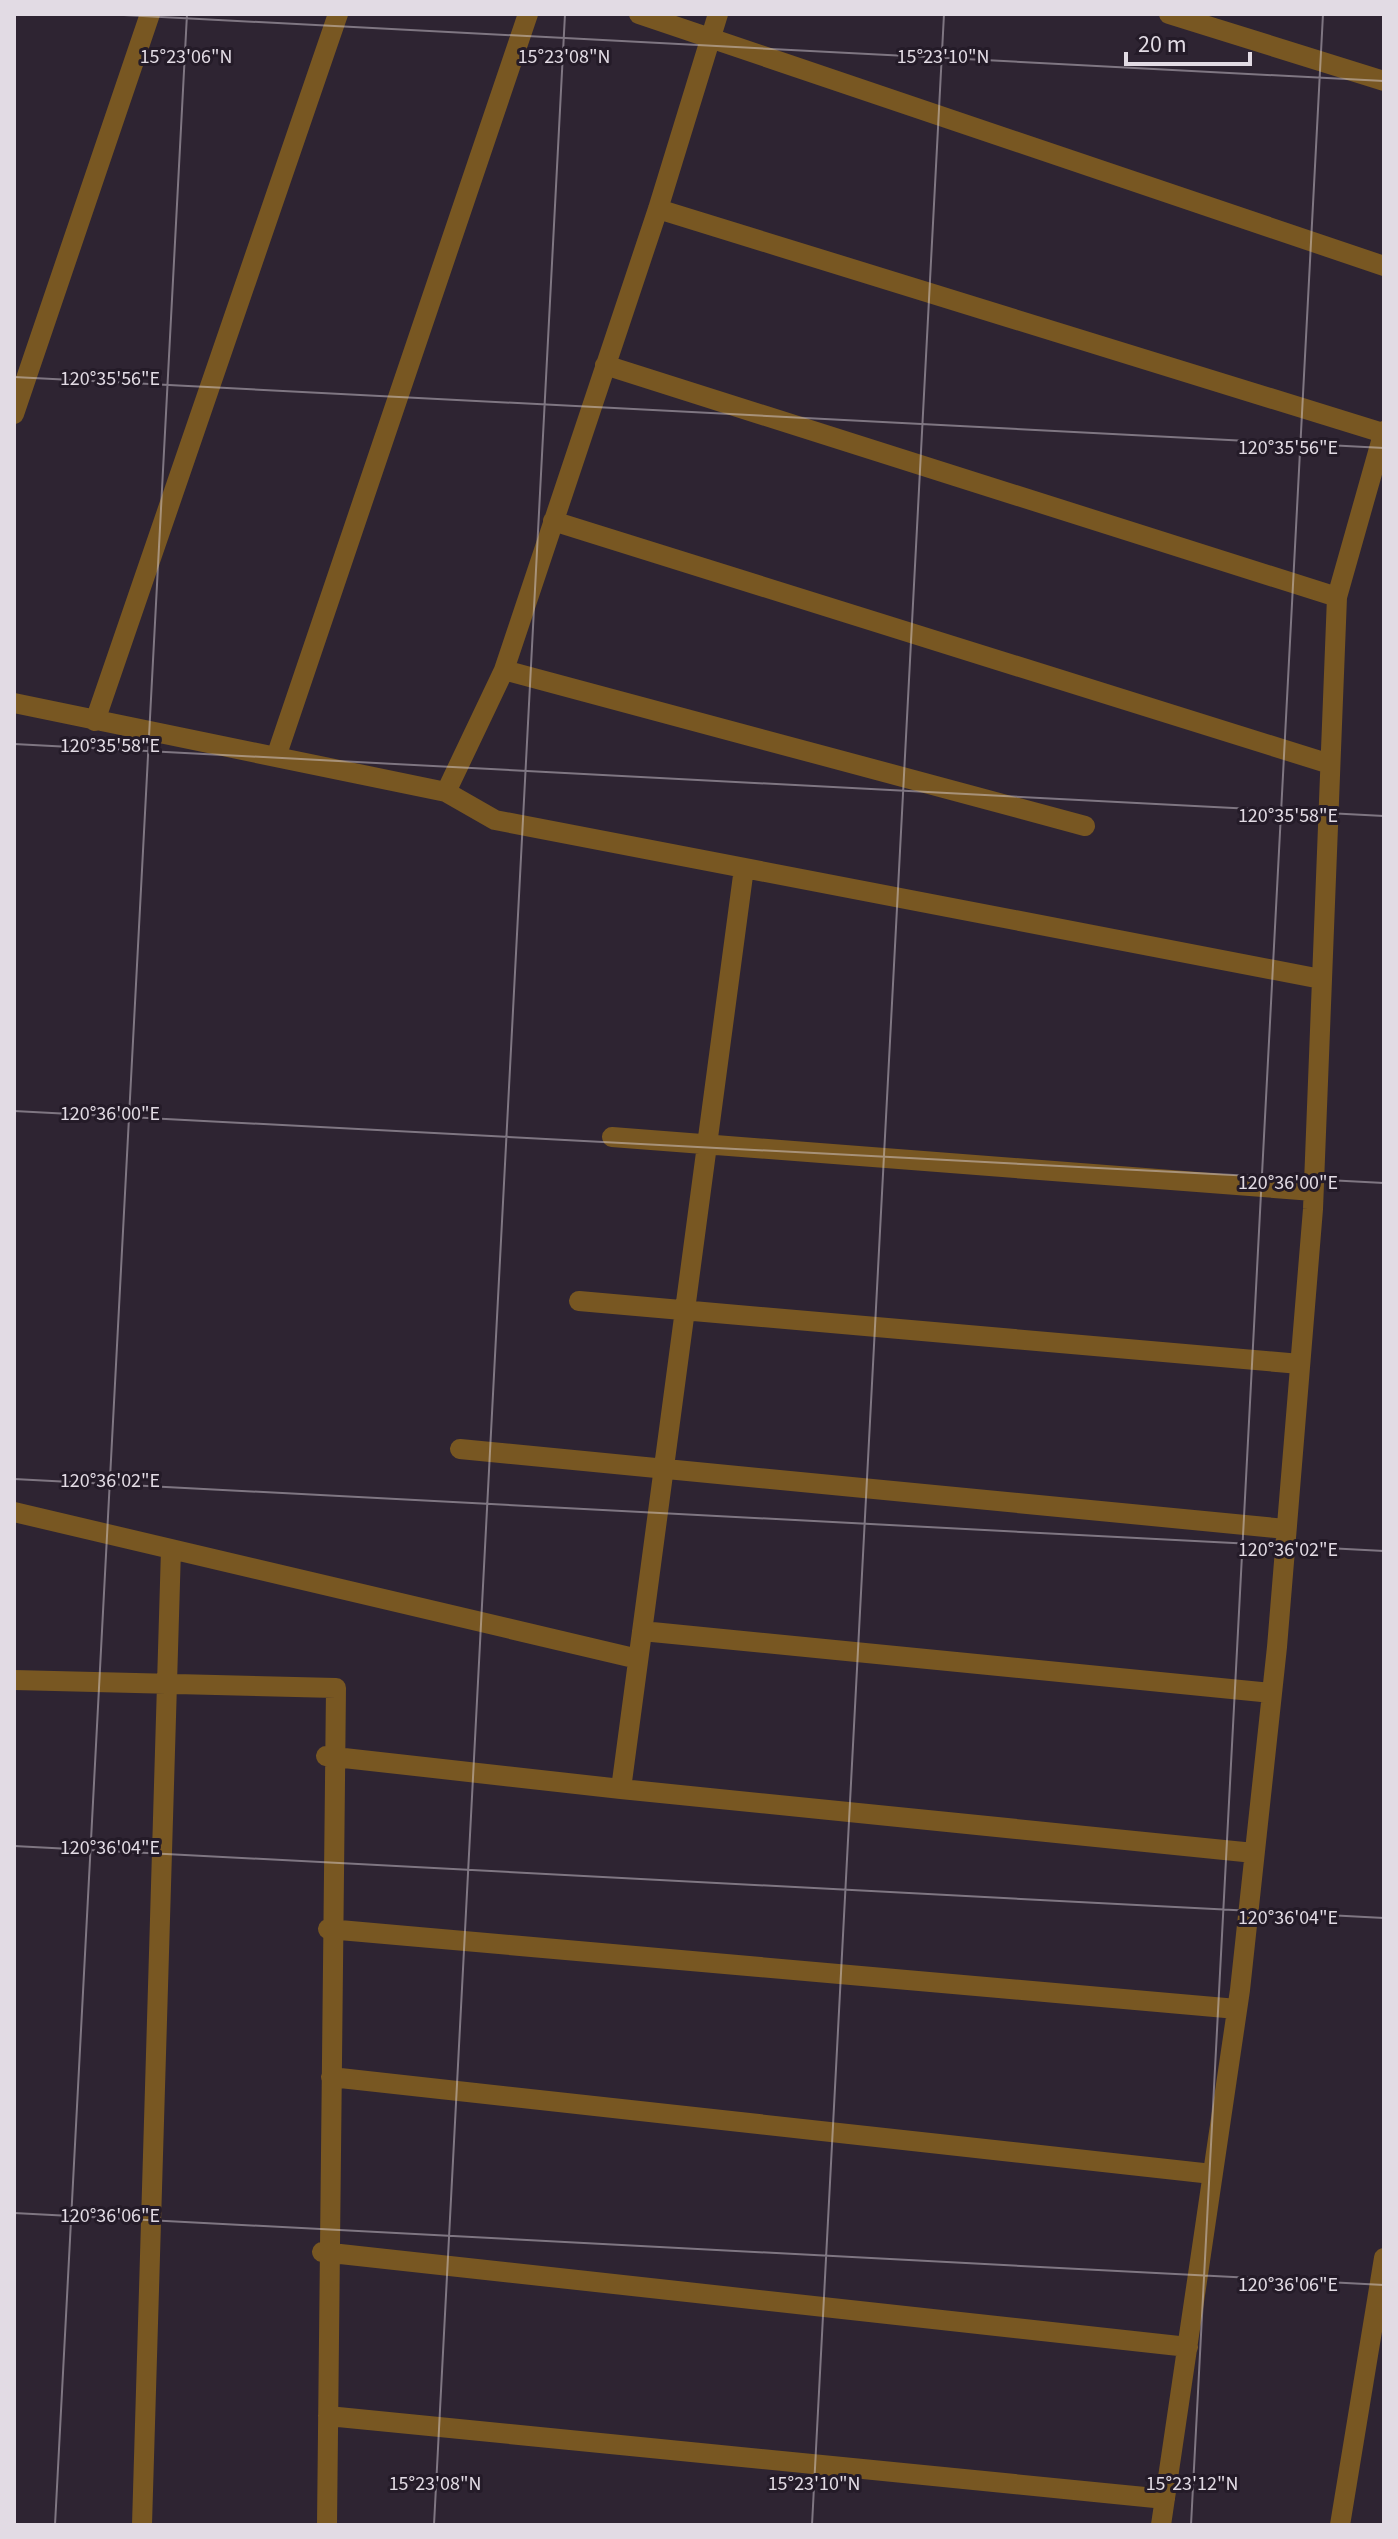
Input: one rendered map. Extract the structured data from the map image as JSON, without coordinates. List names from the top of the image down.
{
  "scale_bar": "20 m",
  "coordinates": [
    "15°23'06\"N",
    "15°23'08\"N",
    "15°23'10\"N",
    "120°35'56\"E",
    "120°35'58\"E",
    "120°36'00\"E",
    "120°36'02\"E",
    "120°36'04\"E",
    "120°36'06\"E",
    "15°23'12\"N"
  ]
}
